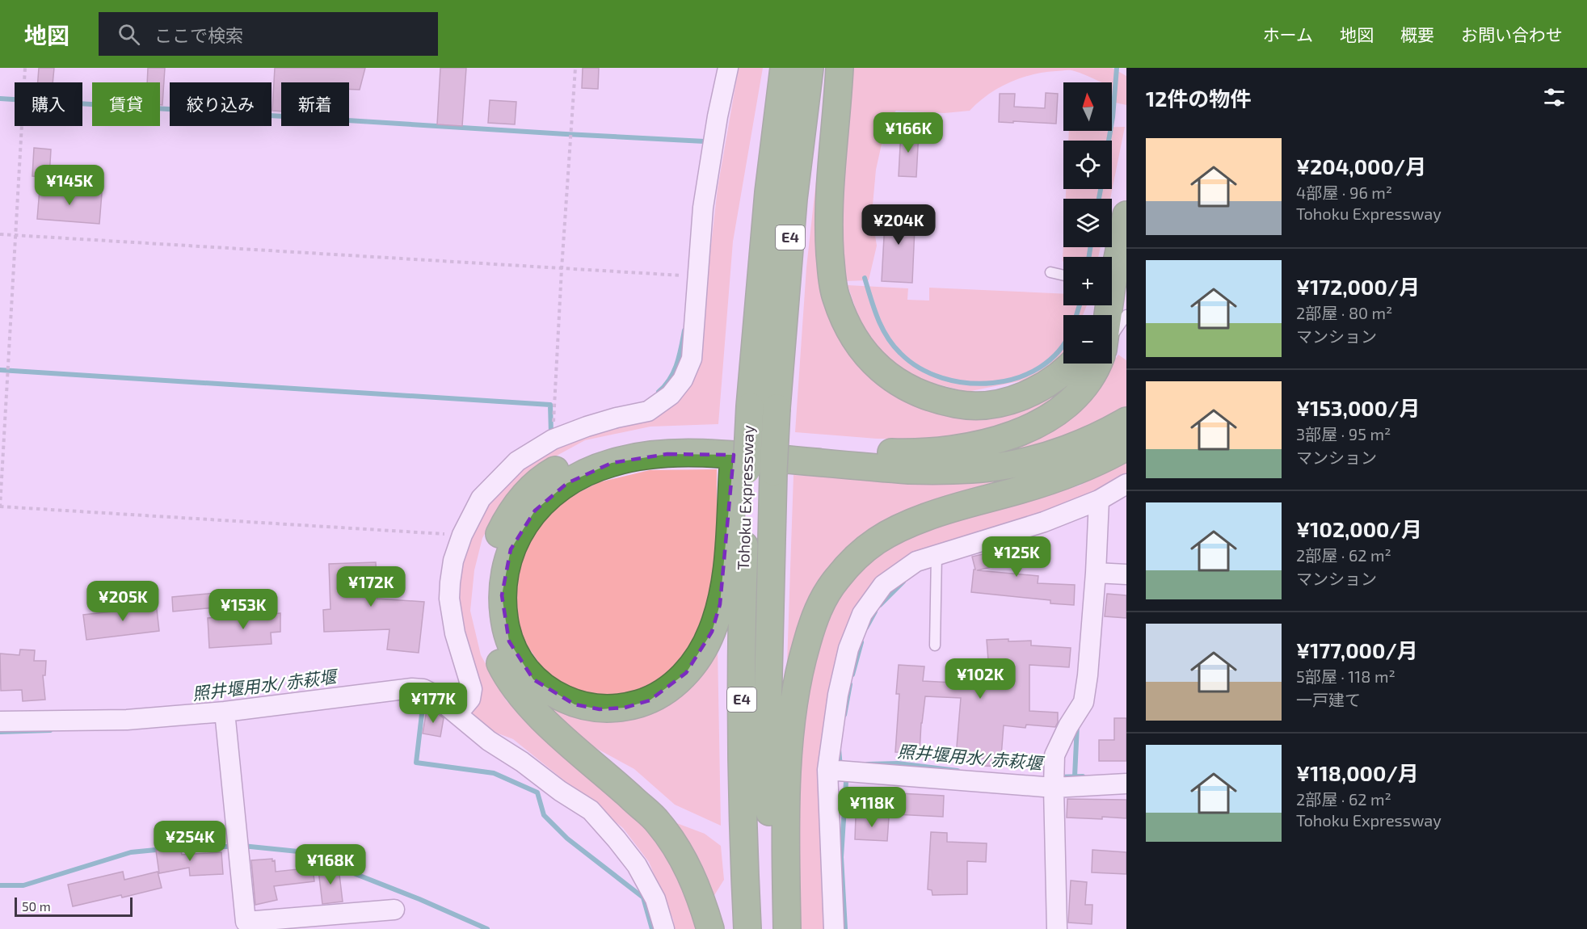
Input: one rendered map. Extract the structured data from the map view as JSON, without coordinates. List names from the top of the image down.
{
  "streets": {
    "highway": ["E4", "Tohoku Expressway"]
  },
  "water": ["照井堰用水/赤萩堰"],
  "scale_bar": "50 m",
  "north": "top",
  "page": {
    "header": "地図",
    "search": "ここで検索",
    "nav": [
      "ホーム",
      "地図",
      "概要",
      "お問い合わせ"
    ],
    "heading": "12件の物件",
    "map_buttons": ["+", "−"],
    "chip": [
      "購入",
      "賃貸",
      "絞り込み",
      "新着"
    ],
    "price": [
      "¥166K",
      "¥145K",
      "¥204K",
      "¥125K",
      "¥172K",
      "¥205K",
      "¥153K",
      "¥102K",
      "¥177K",
      "¥118K",
      "¥254K",
      "¥168K"
    ],
    "list": [
      {
        "name": "¥204,000/月",
        "note": "4部屋 · 96 m² · Tohoku Expressway"
      },
      {
        "name": "¥172,000/月",
        "note": "2部屋 · 80 m² · マンション"
      },
      {
        "name": "¥153,000/月",
        "note": "3部屋 · 95 m² · マンション"
      },
      {
        "name": "¥102,000/月",
        "note": "2部屋 · 62 m² · マンション"
      },
      {
        "name": "¥177,000/月",
        "note": "5部屋 · 118 m² · 一戸建て"
      },
      {
        "name": "¥118,000/月",
        "note": "2部屋 · 62 m² · Tohoku Expressway"
      }
    ],
    "scale": "50 m"
  }
}
